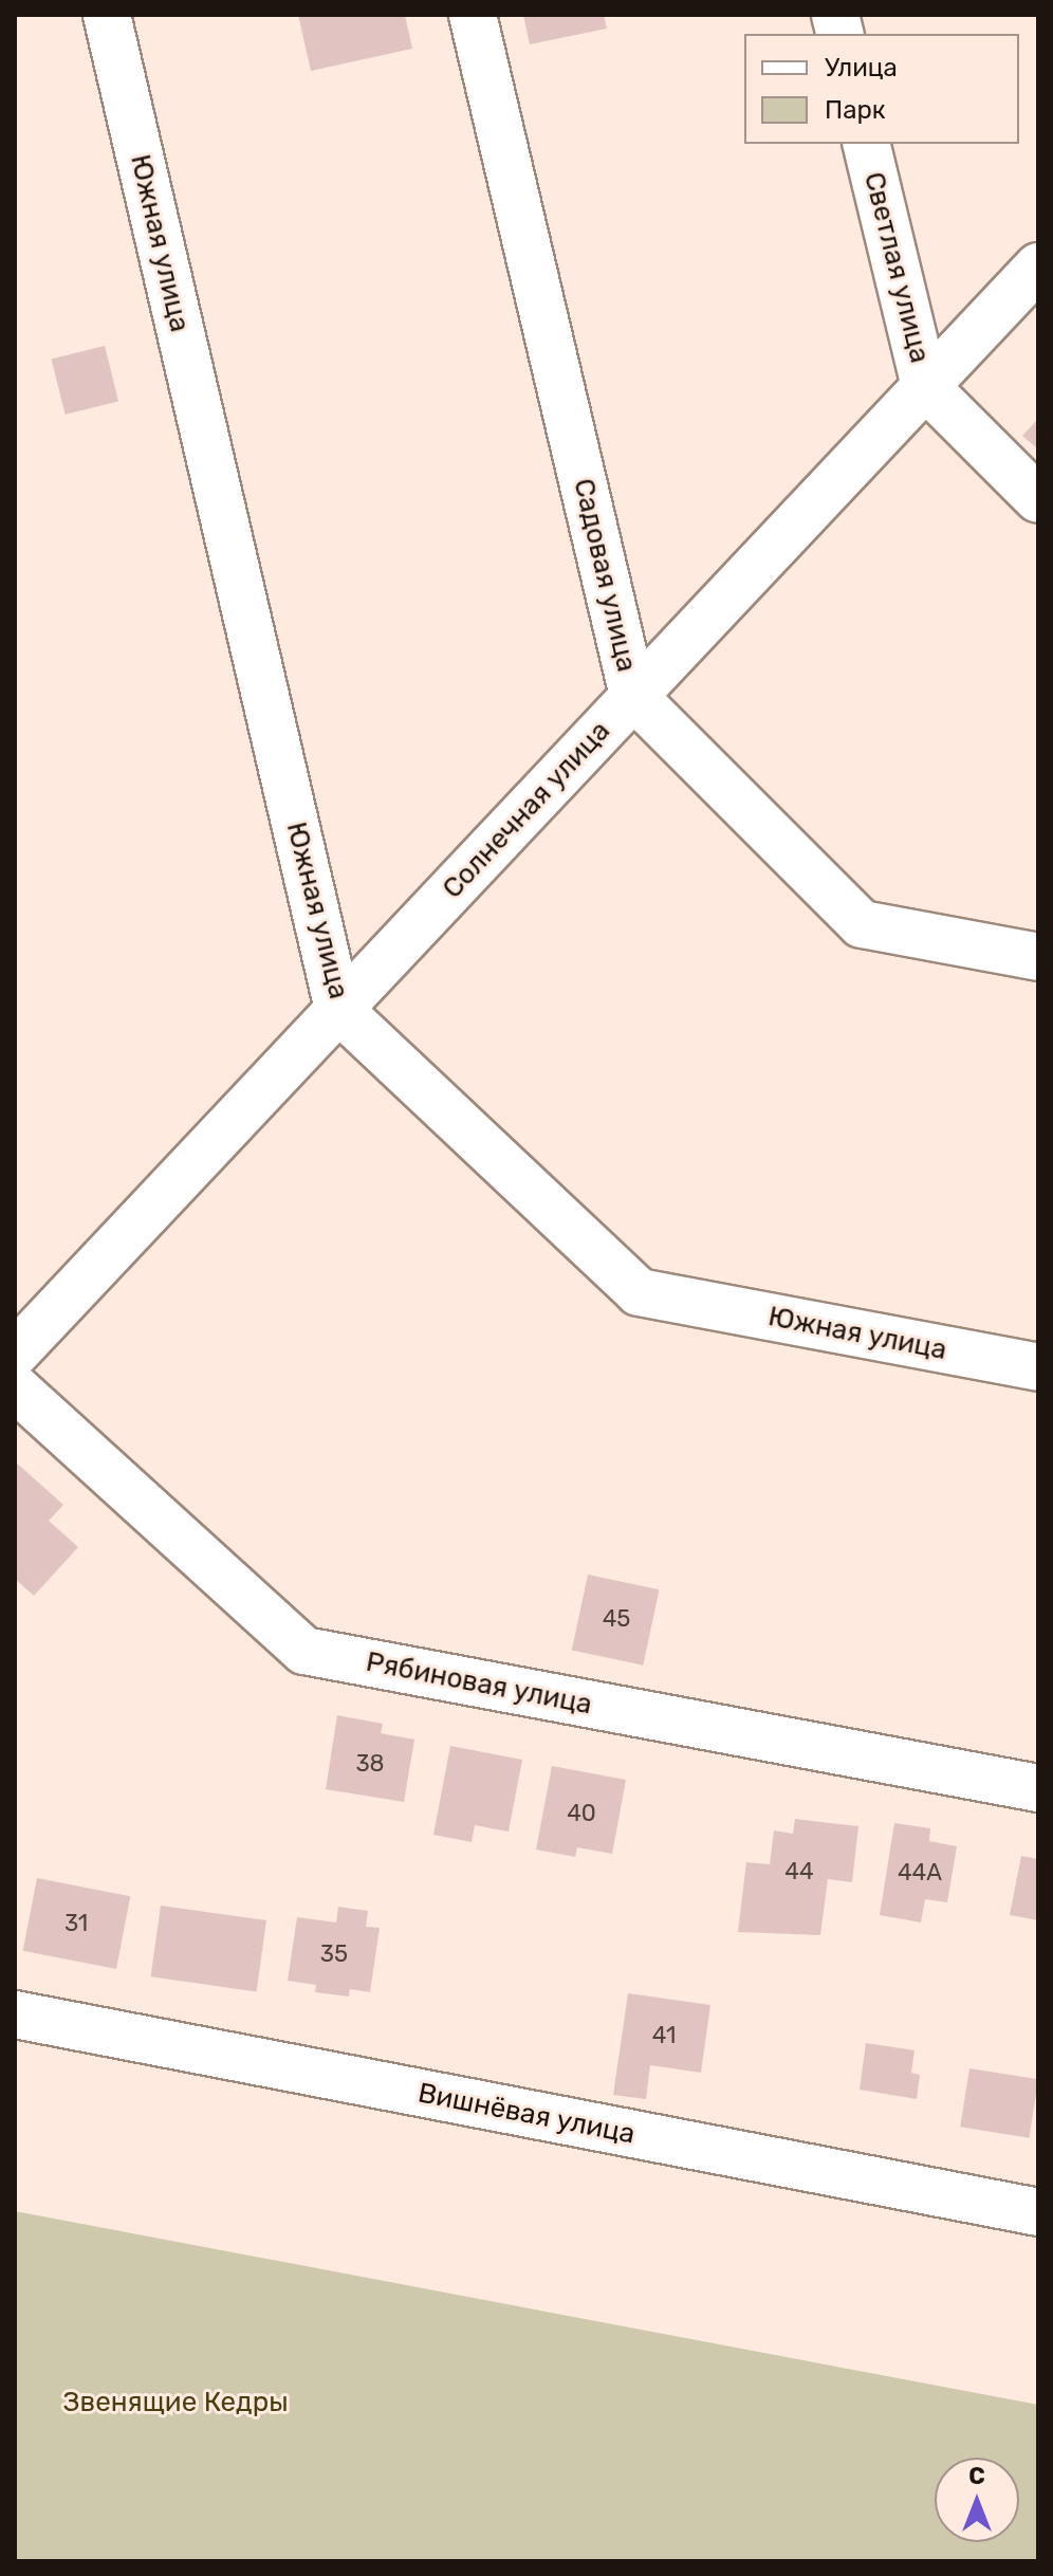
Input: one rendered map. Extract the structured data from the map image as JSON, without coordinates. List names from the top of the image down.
{
  "streets": {
    "street": [
      "Южная улица",
      "Светлая улица",
      "Садовая улица",
      "Солнечная улица",
      "Рябиновая улица",
      "Вишнёвая улица"
    ]
  },
  "crossings": [
    ["Южная улица", "Солнечная улица"],
    ["Светлая улица", "Солнечная улица"],
    ["Садовая улица", "Солнечная улица"]
  ],
  "parks": ["Звенящие Кедры"],
  "house_numbers": [
    "45",
    "38",
    "40",
    "44",
    "44А",
    "31",
    "35",
    "41"
  ],
  "legend": ["Улица", "Парк"],
  "north": "top"
}
